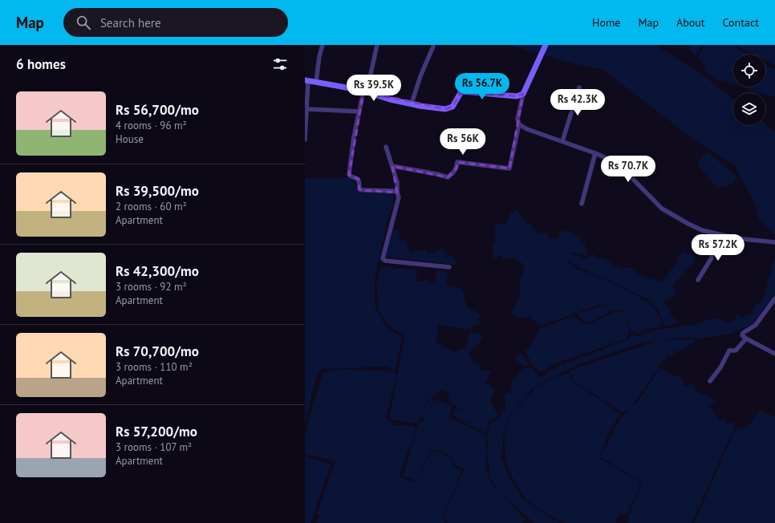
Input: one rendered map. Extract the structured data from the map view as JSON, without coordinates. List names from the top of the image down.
{
  "page": {
    "header": "Map",
    "search": "Search here",
    "nav": [
      "Home",
      "Map",
      "About",
      "Contact"
    ],
    "heading": "6 homes",
    "price": [
      "Rs 56.7K",
      "Rs 39.5K",
      "Rs 42.3K",
      "Rs 56K",
      "Rs 70.7K",
      "Rs 57.2K"
    ],
    "list": [
      {
        "name": "Rs 56,700/mo",
        "note": "4 rooms · 96 m² · House"
      },
      {
        "name": "Rs 39,500/mo",
        "note": "2 rooms · 60 m² · Apartment"
      },
      {
        "name": "Rs 42,300/mo",
        "note": "3 rooms · 92 m² · Apartment"
      },
      {
        "name": "Rs 70,700/mo",
        "note": "3 rooms · 110 m² · Apartment"
      },
      {
        "name": "Rs 57,200/mo",
        "note": "3 rooms · 107 m² · Apartment"
      }
    ]
  }
}
